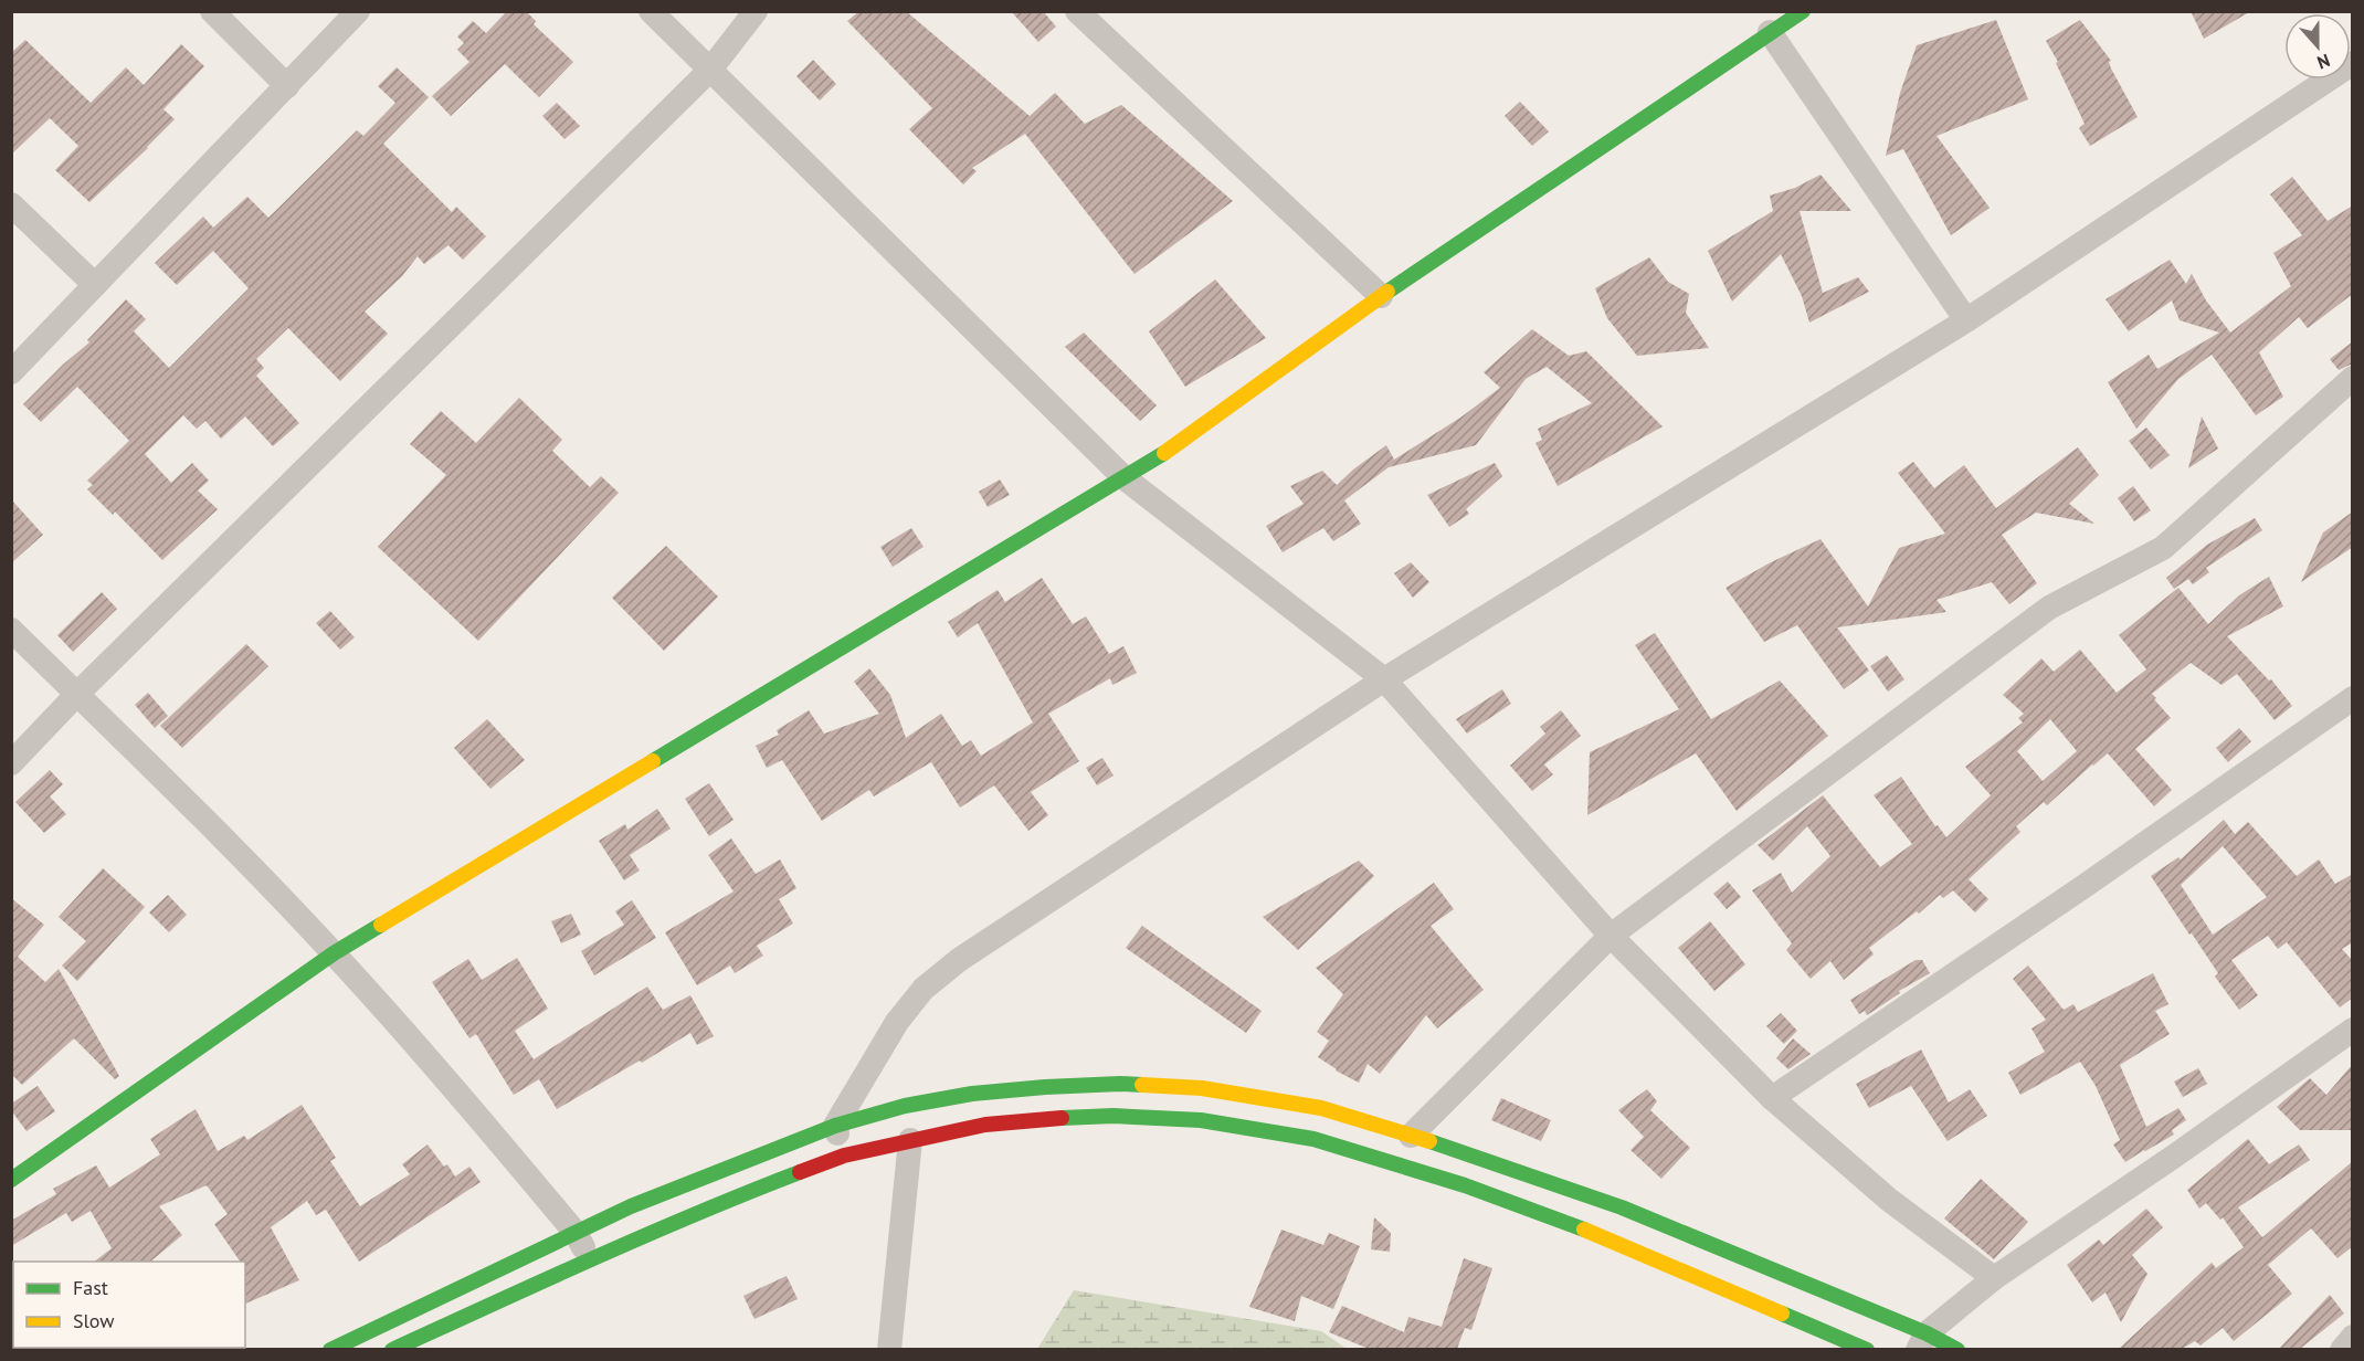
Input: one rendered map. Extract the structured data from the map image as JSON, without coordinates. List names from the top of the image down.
{
  "legend": ["Fast", "Slow"],
  "north": "bottom"
}
